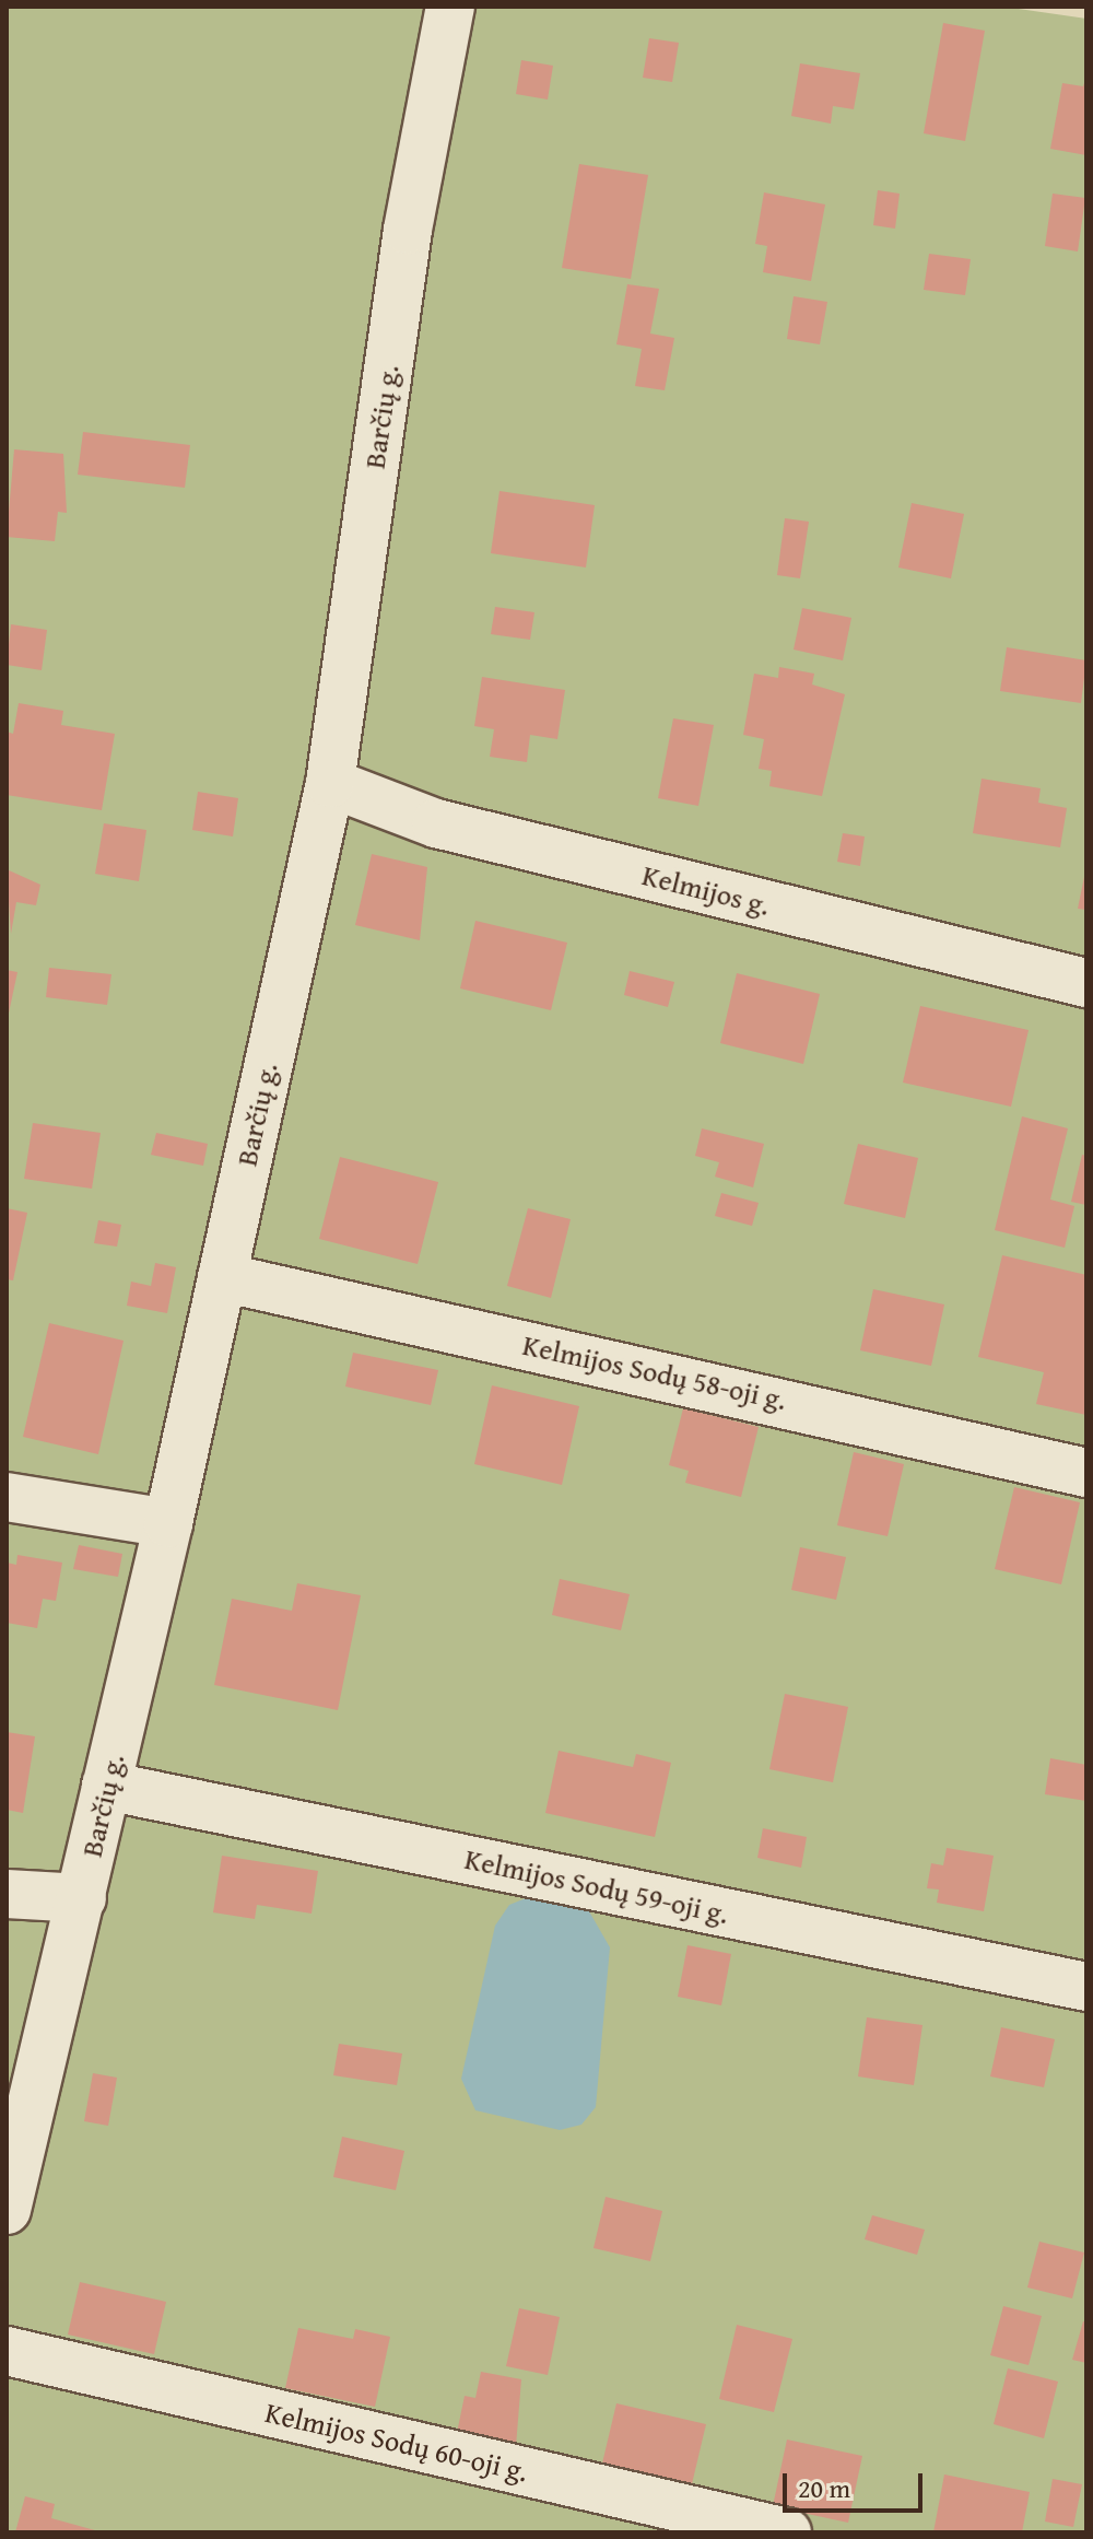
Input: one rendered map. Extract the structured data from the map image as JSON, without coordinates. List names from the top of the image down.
{
  "streets": {
    "street": [
      "Barčių g.",
      "Kelmijos g.",
      "Kelmijos Sodų 58-oji g.",
      "Kelmijos Sodų 59-oji g.",
      "Kelmijos Sodų 60-oji g."
    ]
  },
  "crossings": [
    ["Barčių g.", "Kelmijos g."],
    ["Barčių g.", "Kelmijos Sodų 58-oji g."],
    ["Barčių g.", "Kelmijos Sodų 59-oji g."]
  ],
  "scale_bar": "20 m"
}
